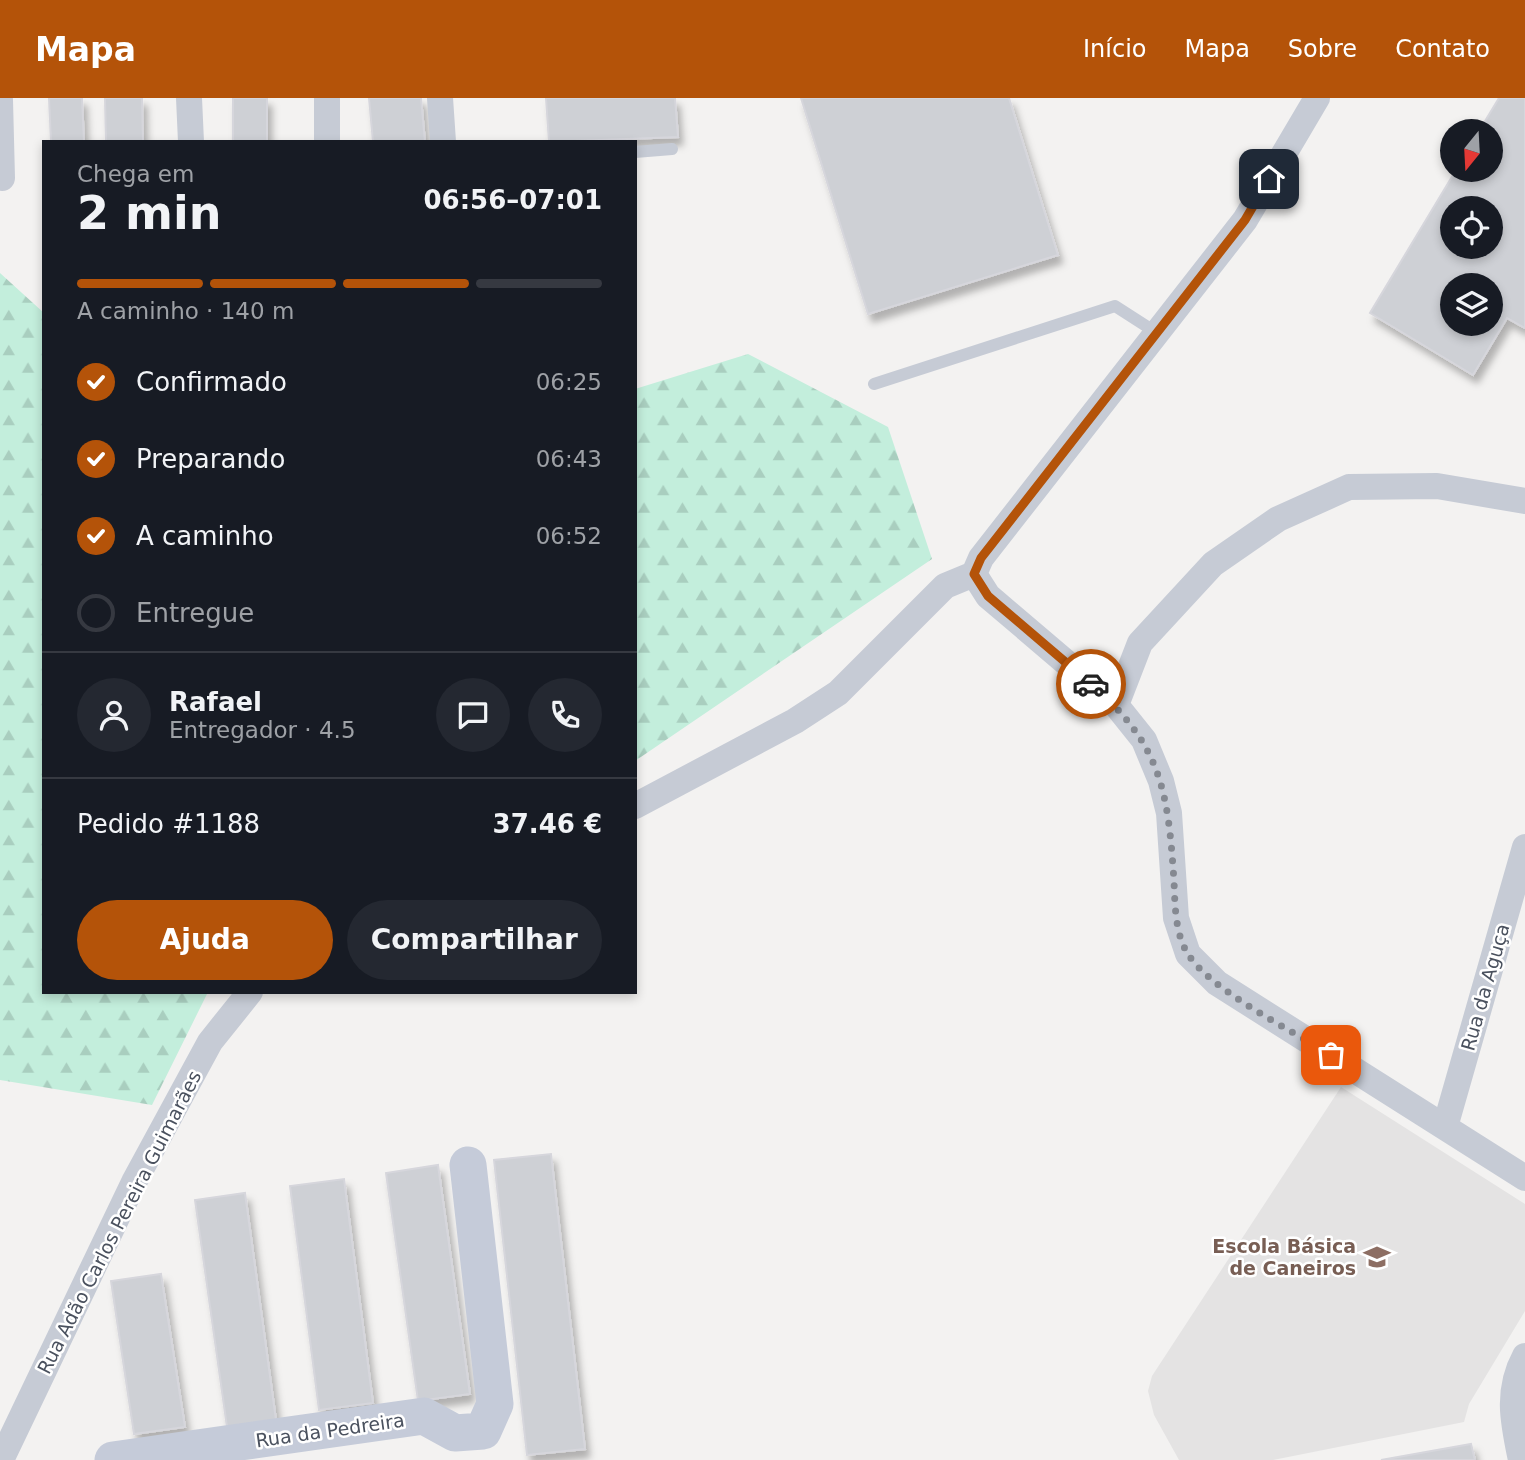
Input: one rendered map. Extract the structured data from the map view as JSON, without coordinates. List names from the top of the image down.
{
  "streets": {
    "street": ["Rua da Aguça", "Rua Adão Carlos Pereira Guimarães", "Rua da Pedreira"]
  },
  "places": {
    "school or university": ["Escola Básica de Caneiros"]
  },
  "north": "bottom",
  "page": {
    "header": "Mapa",
    "nav": [
      "Início",
      "Mapa",
      "Sobre",
      "Contato"
    ],
    "heading": ["2 min", "Chega em", "06:56–07:01"],
    "panel": [
      "Rafael",
      "Entregador · 4.5",
      "Pedido #1188",
      "37.46 €"
    ],
    "bar": "A caminho · 140 m",
    "list": [
      ["Confirmado", "06:25"],
      ["Preparando", "06:43"],
      ["A caminho", "06:52"],
      "Entregue"
    ],
    "buttons": ["Ajuda", "Compartilhar"]
  }
}
